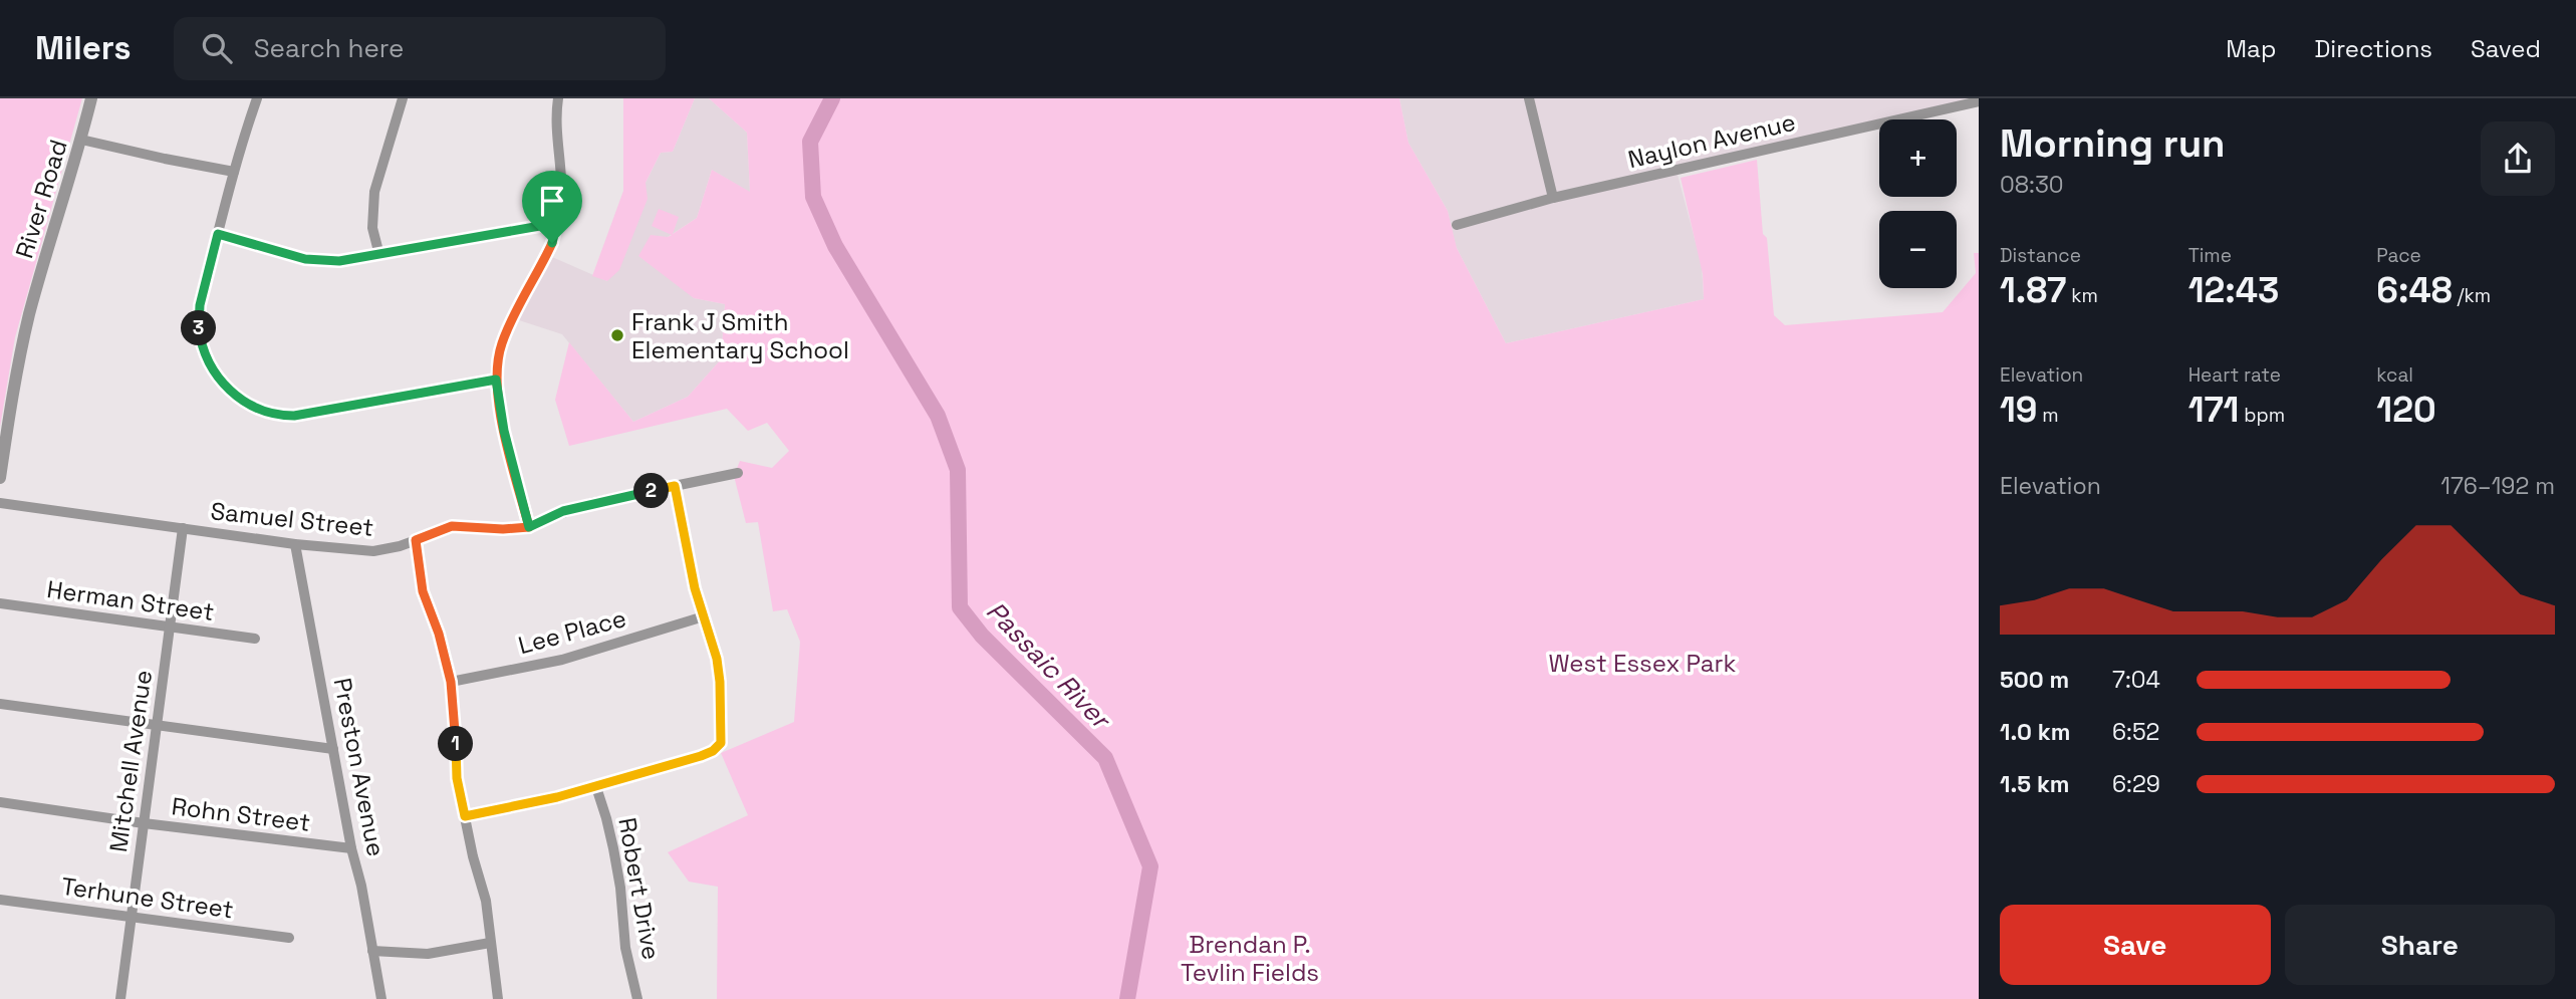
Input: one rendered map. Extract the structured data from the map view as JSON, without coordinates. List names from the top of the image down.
{
  "streets": {
    "street": [
      "Naylon Avenue",
      "River Road",
      "Samuel Street",
      "Herman Street",
      "Lee Place",
      "Mitchell Avenue",
      "Preston Avenue",
      "Rohn Street",
      "Robert Drive",
      "Terhune Street"
    ]
  },
  "crossings": [
    ["Samuel Street", "Mitchell Avenue"],
    ["Samuel Street", "Preston Avenue"],
    ["Herman Street", "Mitchell Avenue"],
    ["Mitchell Avenue", "Rohn Street"],
    ["Mitchell Avenue", "Terhune Street"],
    ["Preston Avenue", "Rohn Street"]
  ],
  "water": ["Passaic River"],
  "parks": ["West Essex Park", "Brendan P. Tevlin Fields"],
  "places": ["Frank J Smith Elementary School"],
  "page": {
    "header": "Milers",
    "search": "Search here",
    "nav": ["Map", "Directions", "Saved"],
    "heading": ["Morning run", "08:30"],
    "map_buttons": ["+", "−"],
    "stats": [
      ["Distance", "1.87 km"],
      ["Time", "12:43"],
      ["Pace", "6:48 /km"],
      ["Elevation", "19 m"],
      ["Heart rate", "171 bpm"],
      ["kcal", "120"]
    ],
    "pins": ["3", "2", "1"],
    "chart": ["Elevation", "176–192 m"],
    "list": [
      {
        "name": "500 m",
        "note": "7:04"
      },
      {
        "name": "1.0 km",
        "note": "6:52"
      },
      {
        "name": "1.5 km",
        "note": "6:29"
      }
    ],
    "buttons": ["Save", "Share"]
  }
}
